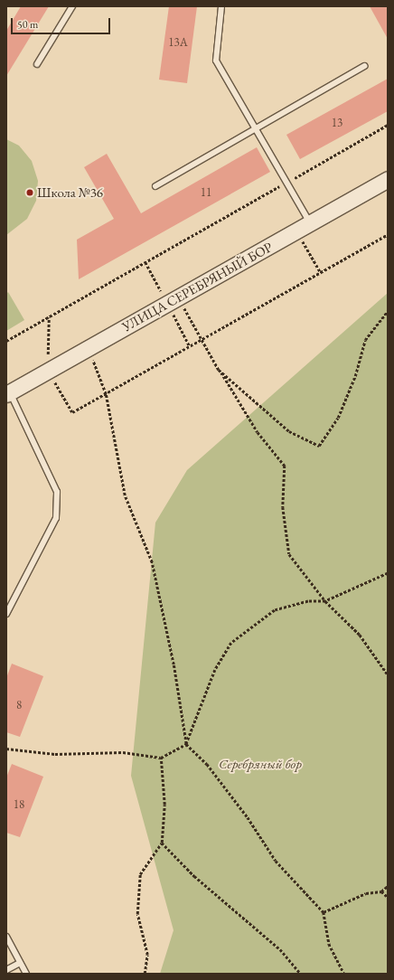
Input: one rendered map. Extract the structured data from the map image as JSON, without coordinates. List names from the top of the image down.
{
  "streets": {
    "street": ["УЛИЦА СЕРЕБРЯНЫЙ БОР"]
  },
  "parks": ["Серебряный бор"],
  "places": ["Школа №36"],
  "house_numbers": [
    "13А",
    "13",
    "11",
    "8",
    "18"
  ],
  "scale_bar": "50 m"
}
